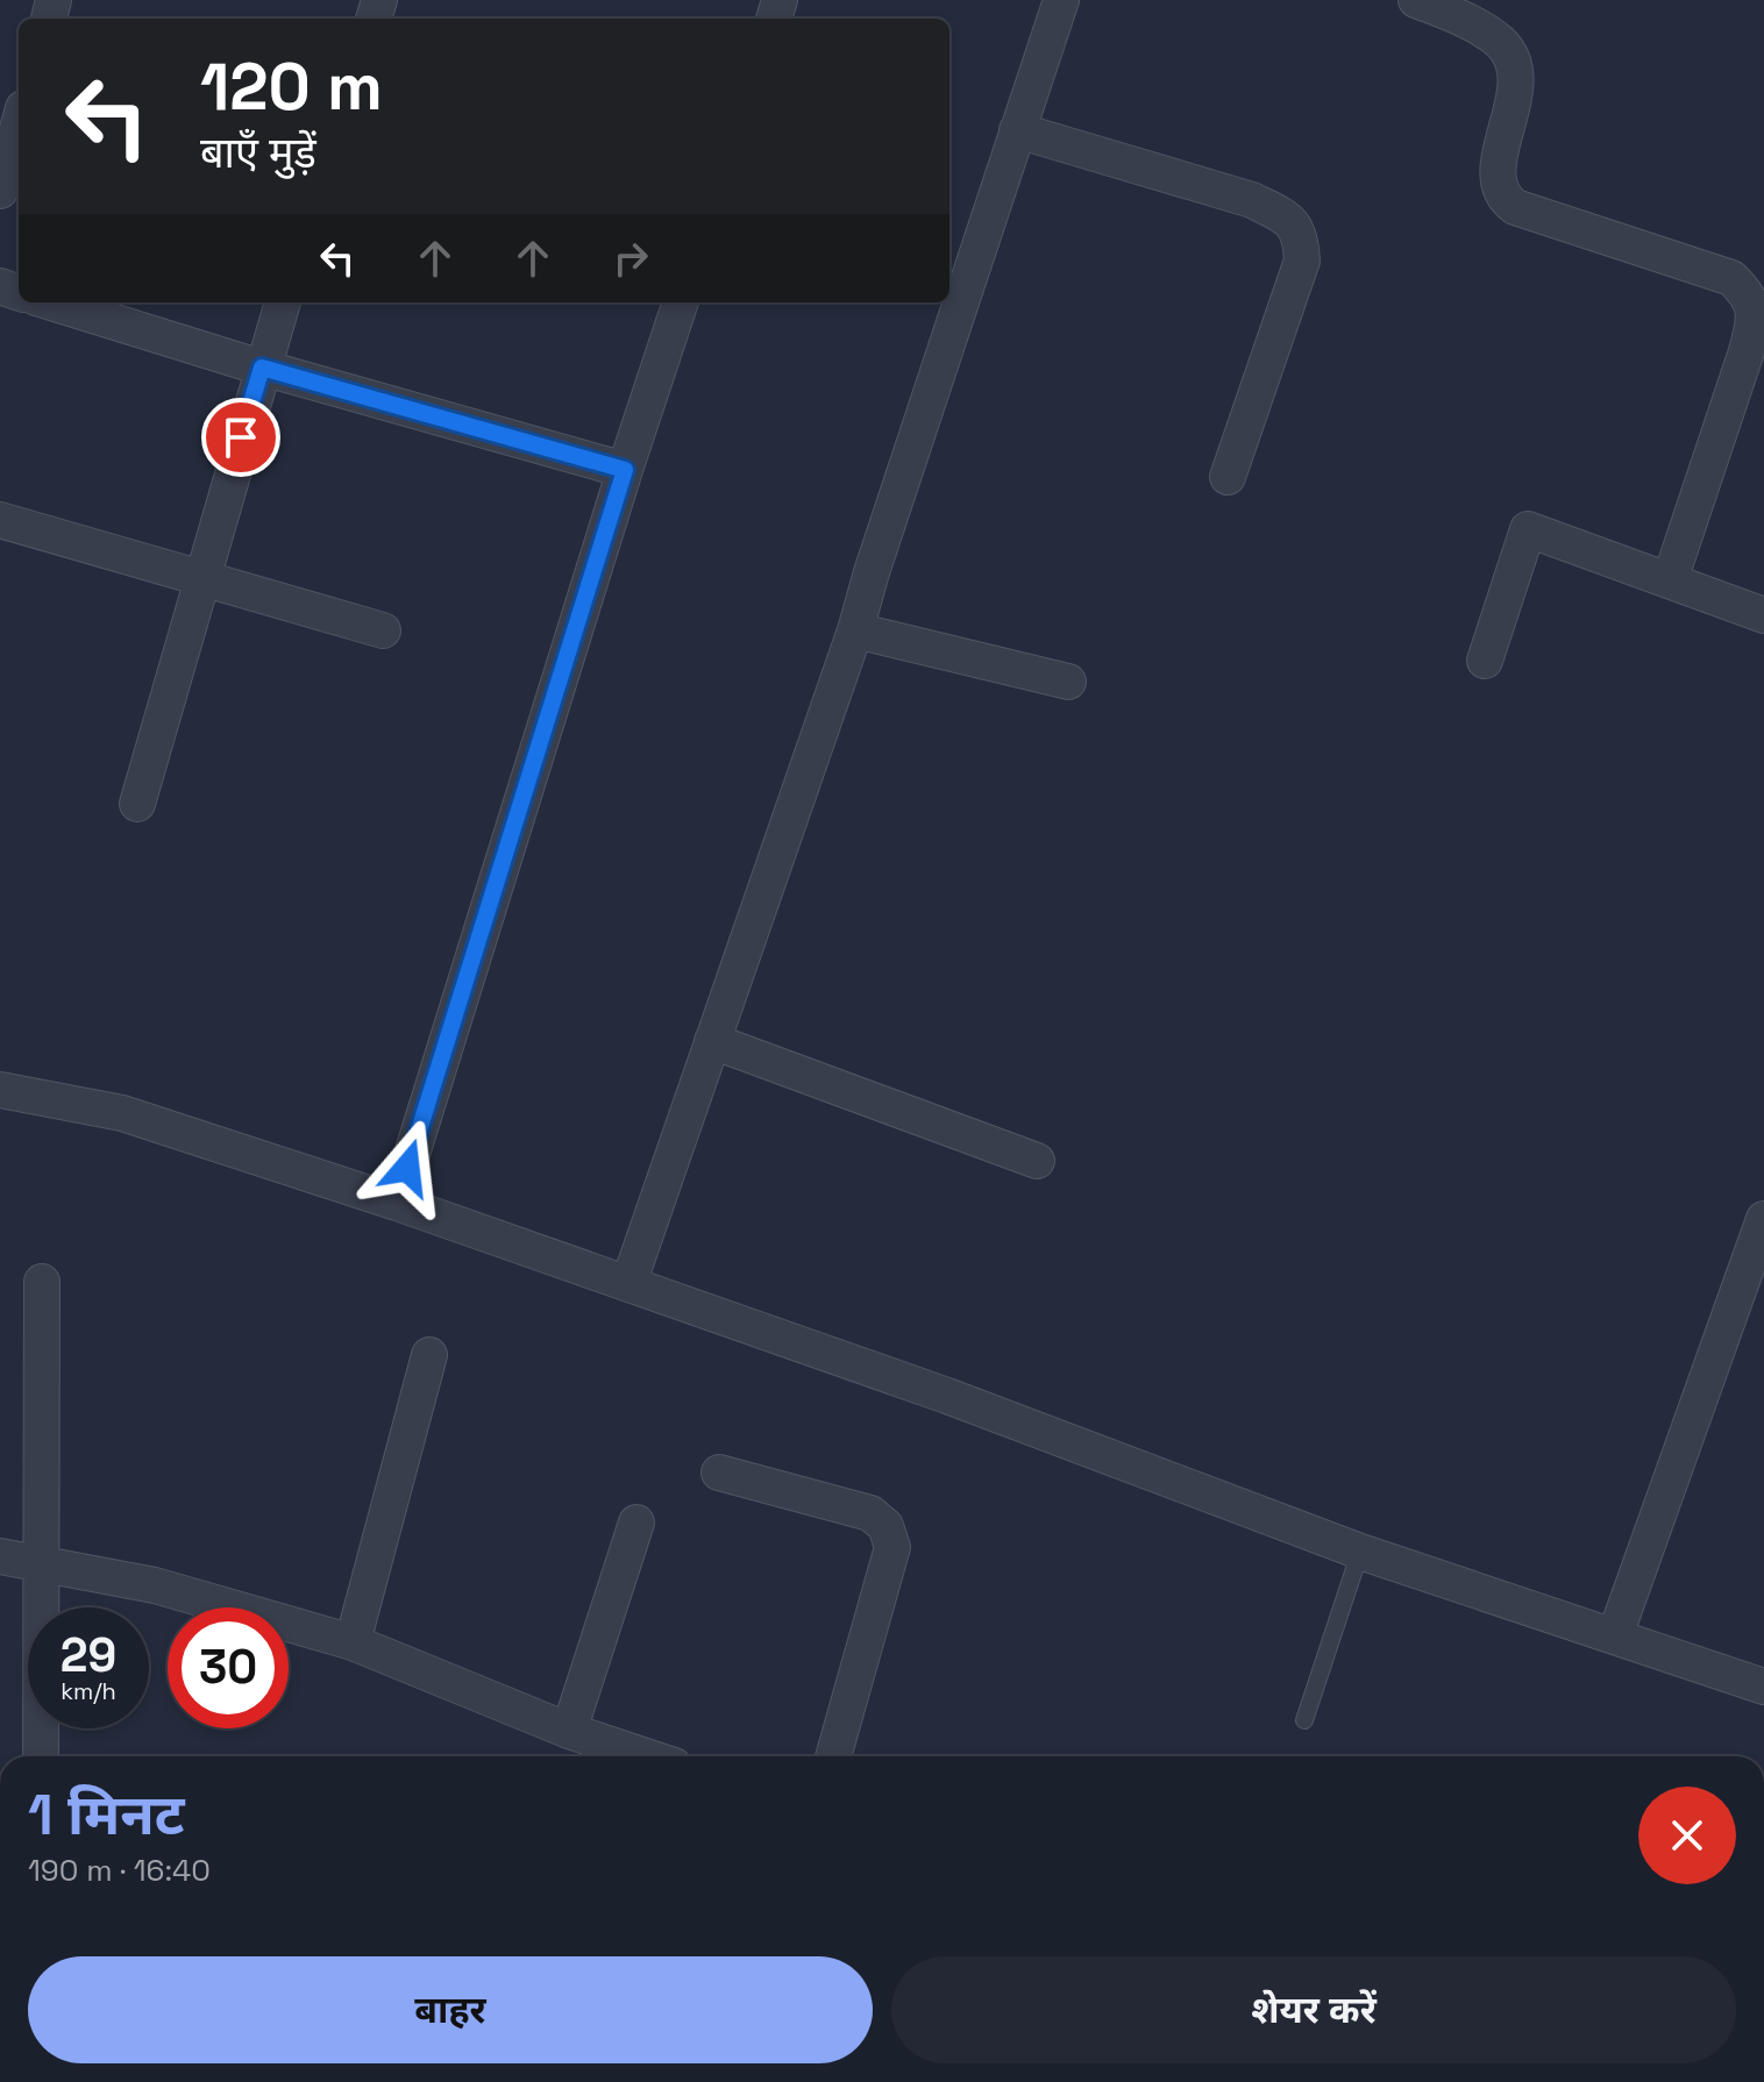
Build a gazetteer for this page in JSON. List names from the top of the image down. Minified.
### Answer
{"page":{"turn":["120 m","बाएँ मुड़ें"],"speed":"29 km/h","limit":"30","heading":["1 मिनट","190 m · 16:40"],"buttons":["बाहर","शेयर करें"]}}
